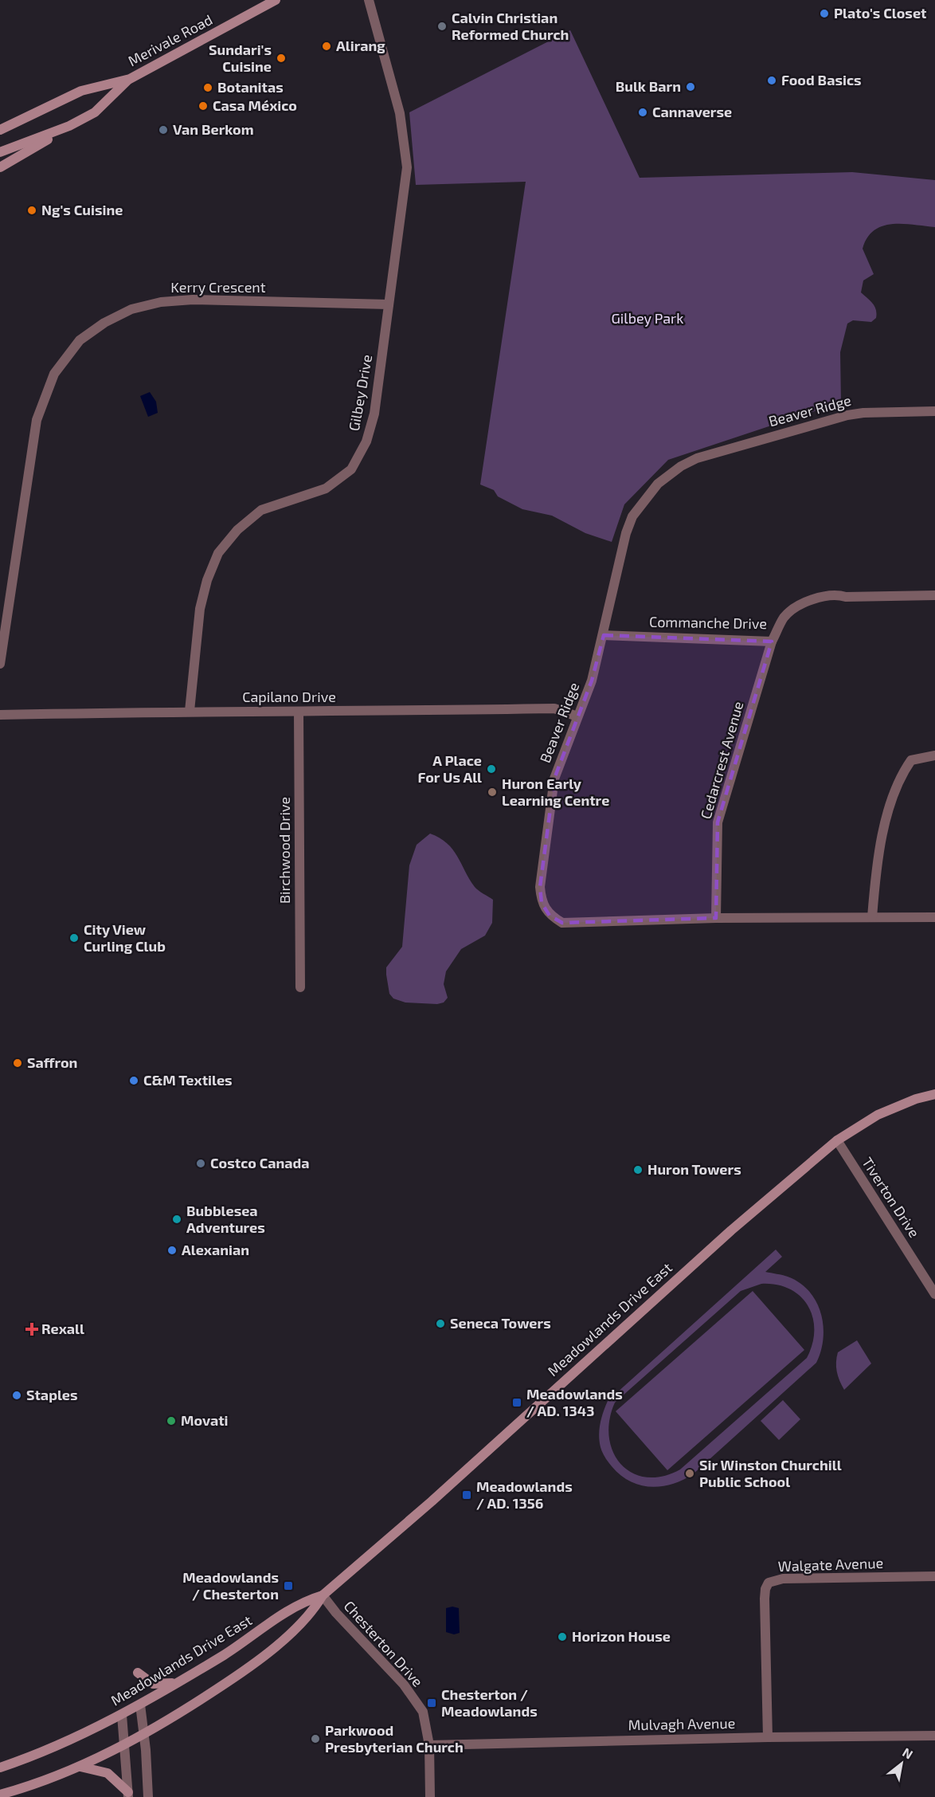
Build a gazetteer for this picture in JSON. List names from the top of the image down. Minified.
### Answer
{"streets":{"main road":["Merivale Road","Meadowlands Drive East"],"street":["Kerry Crescent","Gilbey Drive","Beaver Ridge","Commanche Drive","Capilano Drive","Cedarcrest Avenue","Birchwood Drive","Tiverton Drive","Walgate Avenue","Chesterton Drive","Mulvagh Avenue"]},"crossings":[["Kerry Crescent","Gilbey Drive"],["Gilbey Drive","Capilano Drive"],["Beaver Ridge","Commanche Drive"],["Beaver Ridge","Capilano Drive"],["Beaver Ridge","Cedarcrest Avenue"],["Commanche Drive","Cedarcrest Avenue"],["Capilano Drive","Birchwood Drive"],["Tiverton Drive","Meadowlands Drive East"],["Meadowlands Drive East","Chesterton Drive"],["Walgate Avenue","Mulvagh Avenue"],["Chesterton Drive","Mulvagh Avenue"]],"parks":["Gilbey Park"],"places":{"other":["Plato's Closet","Calvin Christian Reformed Church","Alirang","Sundari's Cuisine","Food Basics","Bulk Barn","Botanitas","Casa México","Cannaverse","Van Berkom","Ng's Cuisine","A Place For Us All","Huron Early Learning Centre","City View Curling Club","Saffron","C&M Textiles","Costco Canada","Huron Towers","Bubblesea Adventures","Alexanian","Seneca Towers","Staples","Movati","Sir Winston Churchill Public School","Horizon House","Parkwood Presbyterian Church"],"health":["Rexall"],"transit":["Meadowlands / AD. 1343","Meadowlands / AD. 1356","Meadowlands / Chesterton","Chesterton / Meadowlands"]},"north":"top right"}
